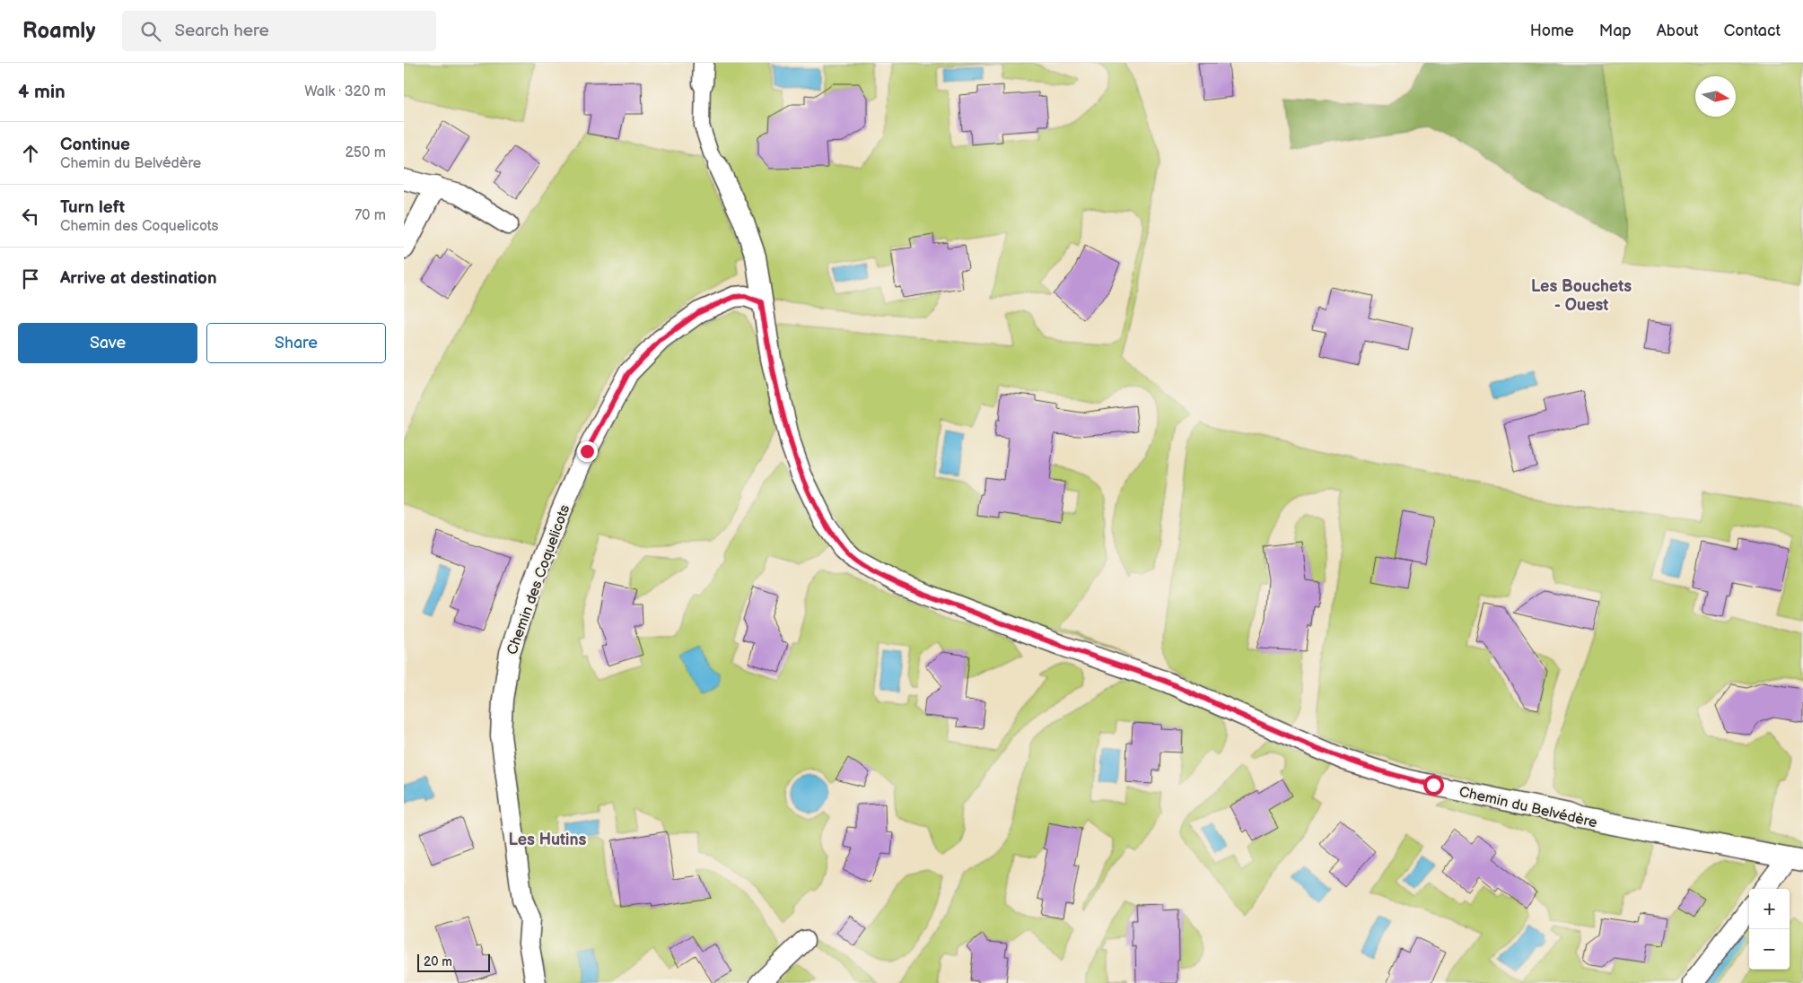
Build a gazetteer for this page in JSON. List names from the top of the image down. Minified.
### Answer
{"streets":{"street":["Chemin des Coquelicots","Chemin du Belvédère"]},"crossings":[["Chemin des Coquelicots","Chemin du Belvédère"]],"districts":["Les Bouchets - Ouest","Les Hutins"],"scale_bar":"20 m","north":"right","page":{"header":"Roamly","search":"Search here","nav":["Home","Map","About","Contact"],"heading":["4 min","Walk · 320 m"],"list":[["Continue","Chemin du Belvédère","250 m"],["Turn left","Chemin des Coquelicots","70 m"],"Arrive at destination"],"buttons":["Save","Share"],"map_buttons":["+","−"],"scale":"20 m"}}
